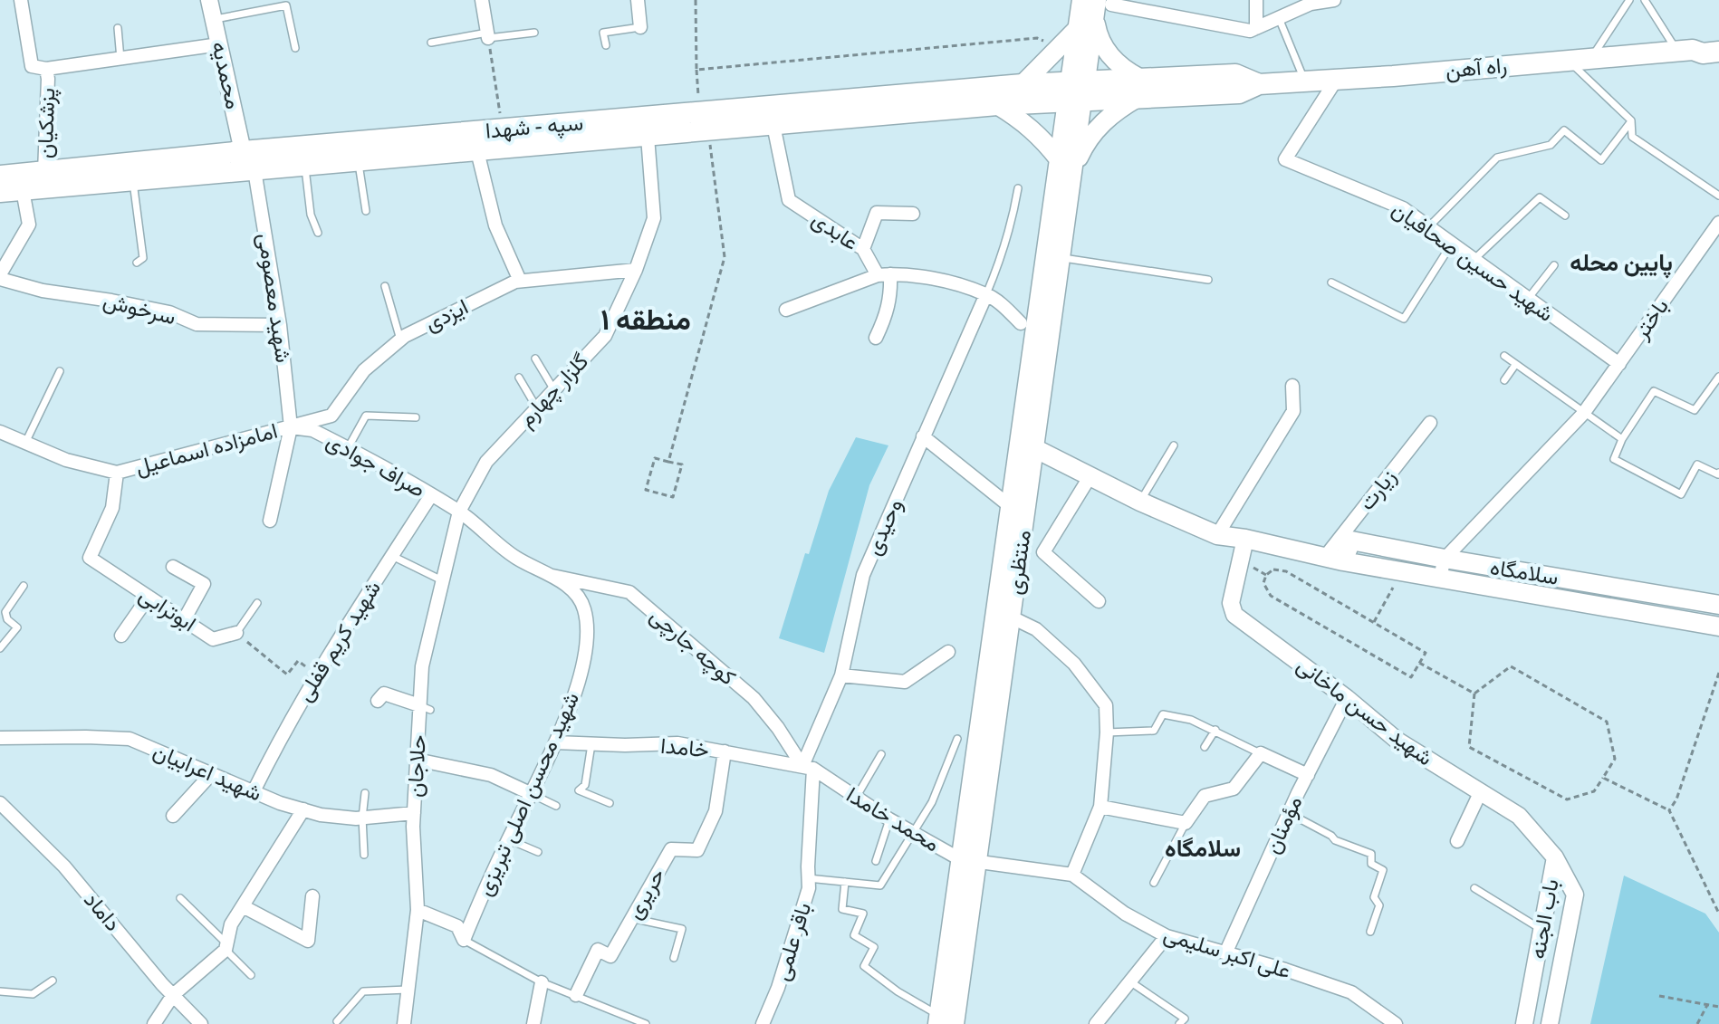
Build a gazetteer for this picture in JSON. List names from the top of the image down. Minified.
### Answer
{"streets":{"main road":["راه آهن","سپه - شهدا","منتظری","سلامگاه"],"street":["محمدیه","پزشکیان","عابدی","شهید حسین صحافیان","شهید معصومی","سرخوش","ایزدی","باختر","گلزار چهارم","امامزاده اسماعیل","صراف جوادی","زیارت","وحیدی","ابوترابی","شهید کریم قفلی","کوچه جارچی","شهید حسن ماخانی","خامدا","حلاجان","شهید اعرابیان","شهید محسن اصلی تبریزی","محمد خامدا","مؤمنان","حریری","داماد","باب الجنه","باقر علمی","علی اکبر سلیمی"]},"crossings":[["راه آهن","سپه - شهدا"],["راه آهن","شهید حسین صحافیان"],["راه آهن","منتظری"],["محمدیه","سپه - شهدا"],["پزشکیان","سپه - شهدا"],["سپه - شهدا","عابدی"],["سپه - شهدا","شهید معصومی"],["سپه - شهدا","گلزار چهارم"],["سپه - شهدا","منتظری"],["شهید حسین صحافیان","باختر"],["شهید معصومی","سرخوش"],["شهید معصومی","ایزدی"],["شهید معصومی","امامزاده اسماعیل"],["شهید معصومی","صراف جوادی"],["ایزدی","گلزار چهارم"],["ایزدی","امامزاده اسماعیل"],["ایزدی","صراف جوادی"],["باختر","سلامگاه"],["گلزار چهارم","صراف جوادی"],["گلزار چهارم","حلاجان"],["امامزاده اسماعیل","صراف جوادی"],["امامزاده اسماعیل","ابوترابی"],["صراف جوادی","شهید کریم قفلی"],["صراف جوادی","کوچه جارچی"],["صراف جوادی","حلاجان"],["صراف جوادی","شهید محسن اصلی تبریزی"],["زیارت","سلامگاه"],["وحیدی","کوچه جارچی"],["وحیدی","خامدا"],["وحیدی","محمد خامدا"],["وحیدی","باقر علمی"],["منتظری","سلامگاه"],["منتظری","محمد خامدا"],["منتظری","علی اکبر سلیمی"],["سلامگاه","شهید حسن ماخانی"],["شهید کریم قفلی","شهید اعرابیان"],["کوچه جارچی","خامدا"],["کوچه جارچی","شهید محسن اصلی تبریزی"],["کوچه جارچی","محمد خامدا"],["کوچه جارچی","باقر علمی"],["شهید حسن ماخانی","مؤمنان"],["شهید حسن ماخانی","باب الجنه"],["خامدا","شهید محسن اصلی تبریزی"],["خامدا","محمد خامدا"],["خامدا","حریری"],["خامدا","باقر علمی"],["حلاجان","شهید اعرابیان"],["محمد خامدا","باقر علمی"],["محمد خامدا","علی اکبر سلیمی"],["مؤمنان","علی اکبر سلیمی"]],"districts":["پایین محله","منطقه ۱","سلامگاه"]}
